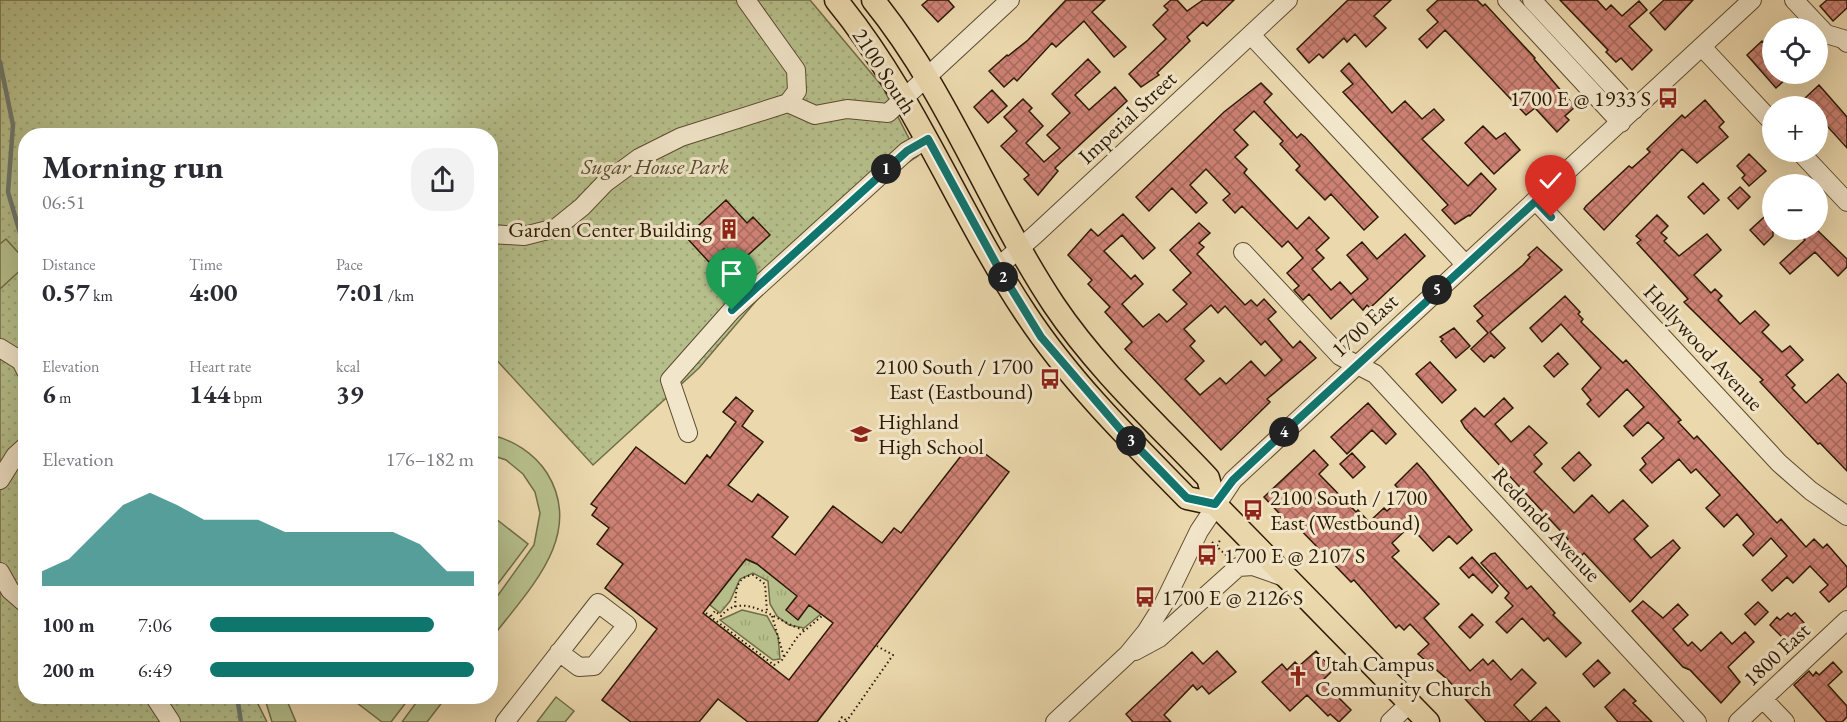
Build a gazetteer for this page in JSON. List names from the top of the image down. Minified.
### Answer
{"streets":{"main road":["2100 South"],"street":["Imperial Street","1700 East","Hollywood Avenue","Redondo Avenue","1800 East"]},"crossings":[["2100 South","Imperial Street"],["2100 South","1700 East"],["1700 East","Hollywood Avenue"],["1700 East","Redondo Avenue"]],"parks":["Sugar House Park"],"places":{"bus stop":["1700 E @ 1933 S","2100 South / 1700 East (Eastbound)","2100 South / 1700 East (Westbound)","1700 E @ 2107 S","1700 E @ 2126 S"],"building":["Garden Center Building"],"school or university":["Highland High School"],"church":["Utah Campus Community Church"]},"page":{"map_buttons":["+","−"],"heading":["Morning run","06:51"],"pins":["1","2","5","4","3"],"stats":[["Distance","0.57 km"],["Time","4:00"],["Pace","7:01 /km"],["Elevation","6 m"],["Heart rate","144 bpm"],["kcal","39"]],"chart":["Elevation","176–182 m"],"list":[{"name":"100 m","note":"7:06"},{"name":"200 m","note":"6:49"}]}}
